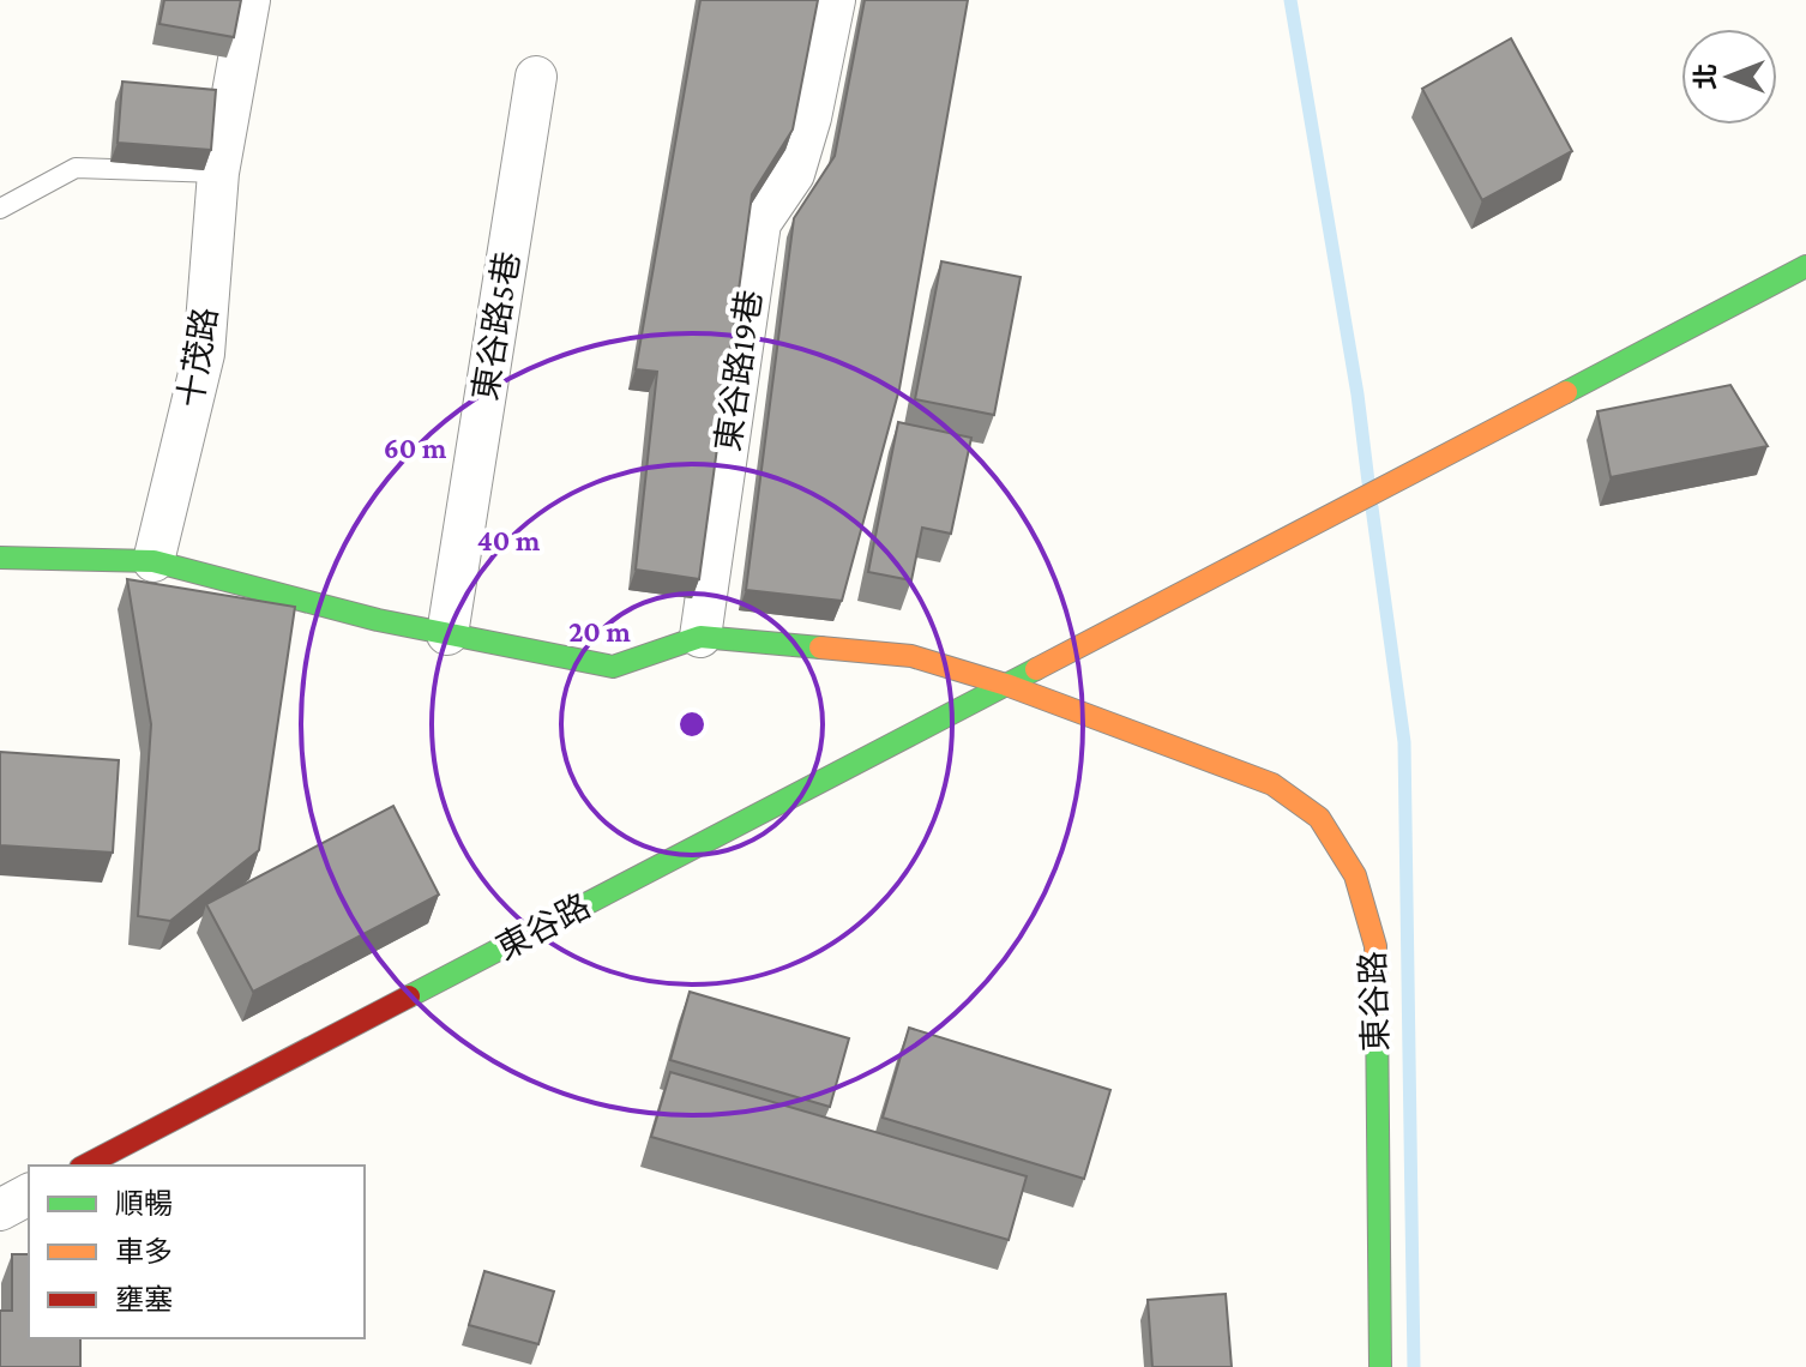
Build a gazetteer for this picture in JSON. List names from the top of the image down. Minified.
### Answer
{"streets":{"street":["東谷路5巷","十茂路","東谷路19巷","東谷路"]},"crossings":[["東谷路5巷","東谷路"],["十茂路","東谷路"],["東谷路19巷","東谷路"]],"legend":["順暢","車多","壅塞"],"north":"left","rings":["60 m","40 m","20 m"]}
